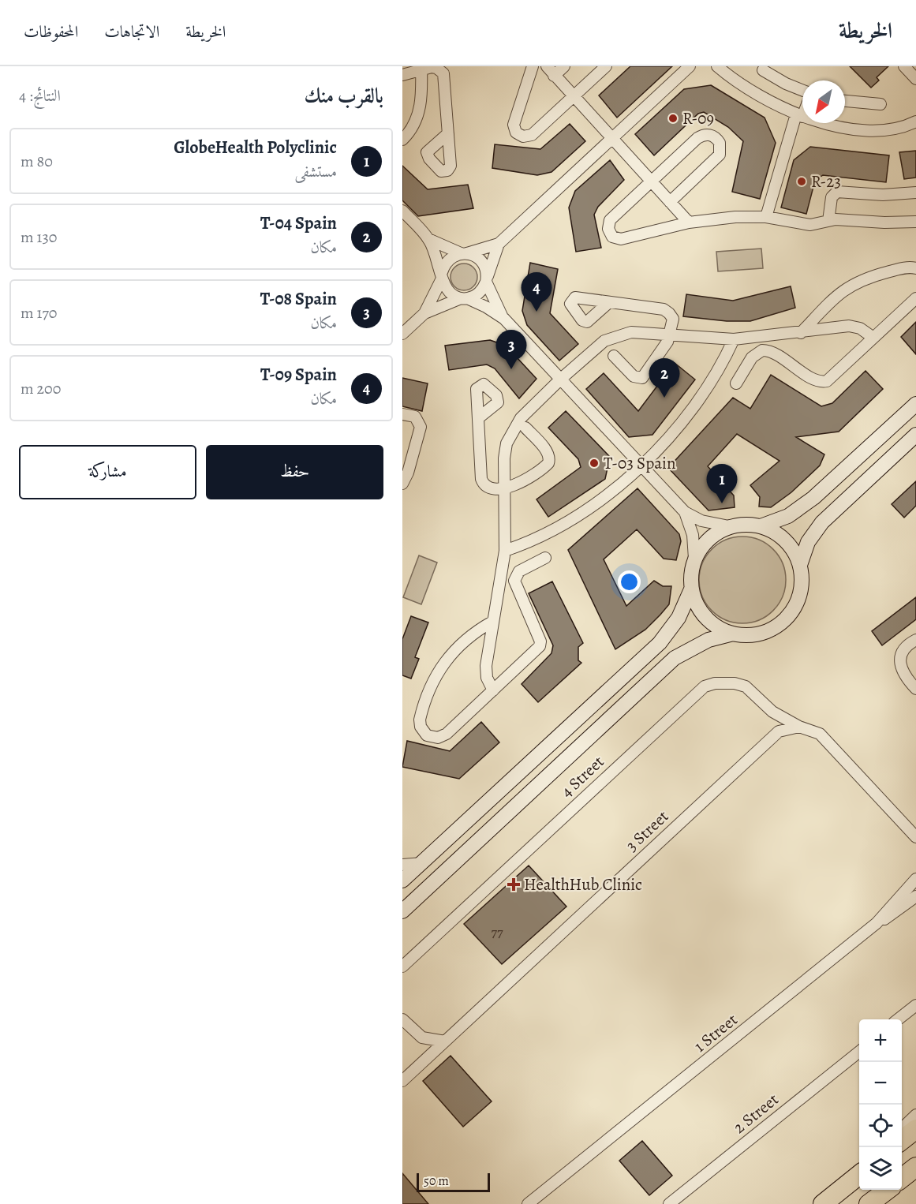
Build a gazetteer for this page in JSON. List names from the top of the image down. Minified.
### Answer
{"streets":{"street":["4 Street","3 Street","1 Street","2 Street"]},"crossings":[["4 Street","3 Street"]],"places":{"other":["R-09","R-23","T-03 Spain"],"health":["HealthHub Clinic"]},"house_numbers":["77"],"scale_bar":"50 m","north":"bottom left","page":{"header":"الخريطة","nav":["الخريطة","الاتجاهات","المحفوظات"],"heading":["بالقرب منك","النتائج: 4"],"list":[{"mark":"1","name":"GlobeHealth Polyclinic","note":"مستشفى","value":"80 m"},{"mark":"2","name":"T-04 Spain","note":"مكان","value":"130 m"},{"mark":"3","name":"T-08 Spain","note":"مكان","value":"170 m"},{"mark":"4","name":"T-09 Spain","note":"مكان","value":"200 m"}],"pins":["4","3","2","1"],"buttons":["حفظ","مشاركة"],"map_buttons":["+","−"],"scale":"50 m"}}
